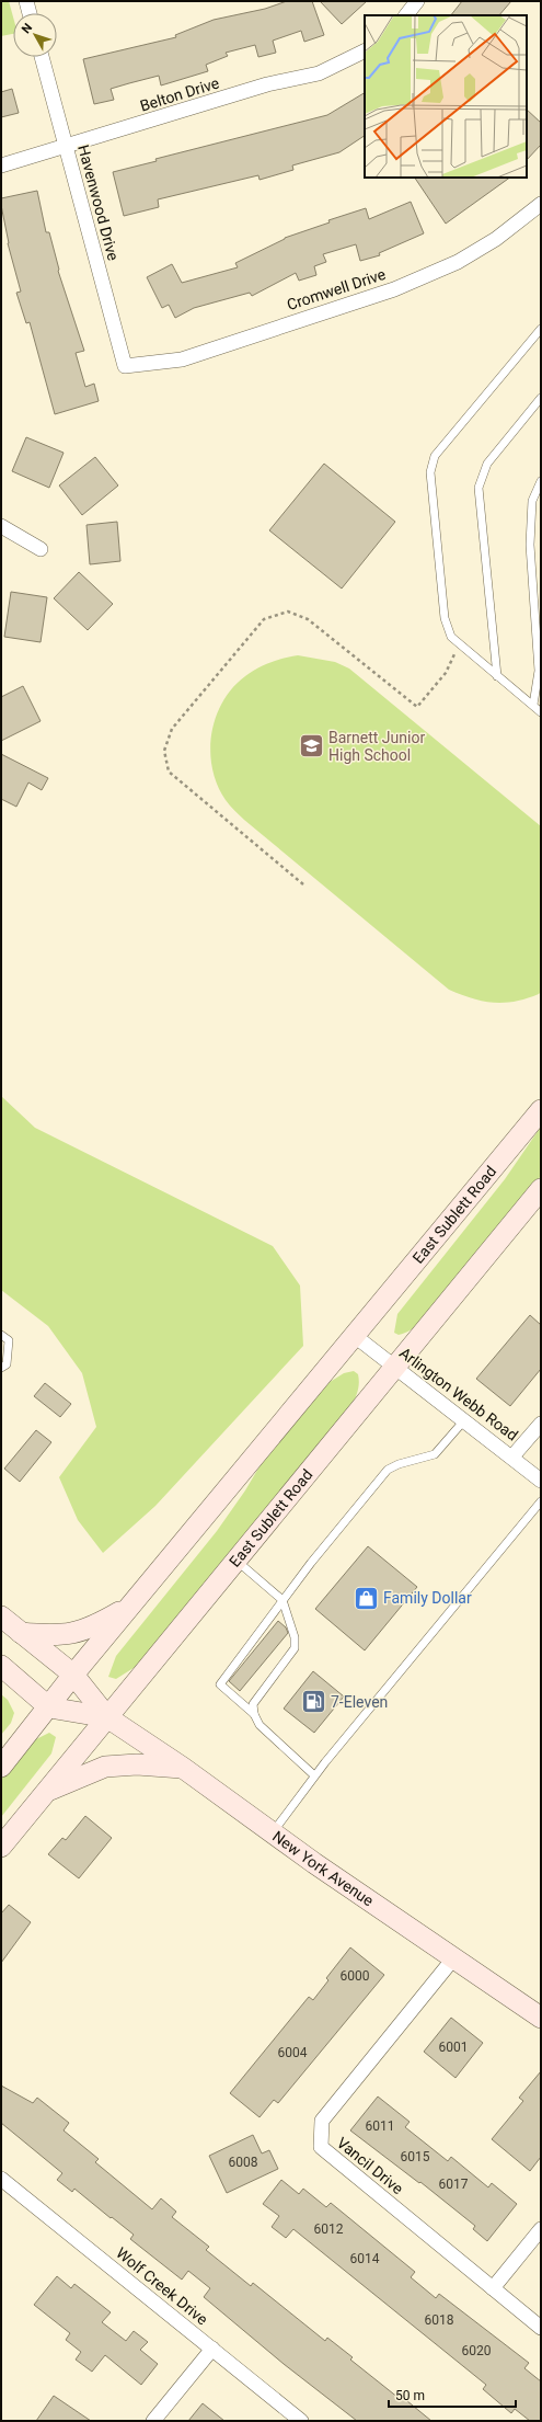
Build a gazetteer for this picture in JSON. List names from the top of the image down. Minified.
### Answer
{"streets":{"main road":["East Sublett Road","New York Avenue"],"street":["Belton Drive","Havenwood Drive","Cromwell Drive","Arlington Webb Road","Vancil Drive","Wolf Creek Drive"]},"crossings":[["Belton Drive","Havenwood Drive"],["Havenwood Drive","Cromwell Drive"],["East Sublett Road","Arlington Webb Road"],["East Sublett Road","New York Avenue"],["New York Avenue","Vancil Drive"]],"places":{"school or university":["Barnett Junior High School"],"shop":["Family Dollar"],"fuel station":["7-Eleven"]},"house_numbers":["6000","6001","6004","6011","6015","6008","6017","6012","6014","6018","6020"],"scale_bar":"50 m","north":"top left"}
